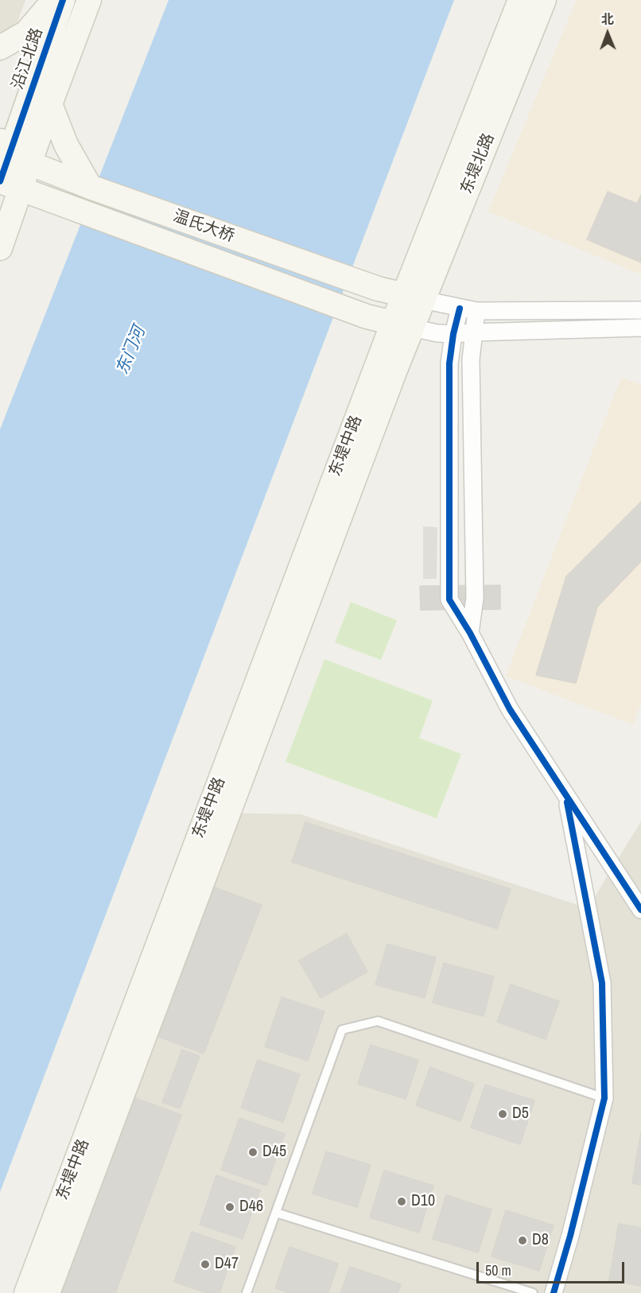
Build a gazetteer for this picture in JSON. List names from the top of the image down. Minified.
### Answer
{"streets":{"main road":["沿江北路","东堤北路","温氏大桥","东堤中路"]},"crossings":[["沿江北路","温氏大桥"],["东堤北路","温氏大桥"],["东堤北路","东堤中路"],["温氏大桥","东堤中路"]],"water":["东门河"],"places":["D5","D45","D10","D46","D8","D47"],"scale_bar":"50 m","north":"top"}
